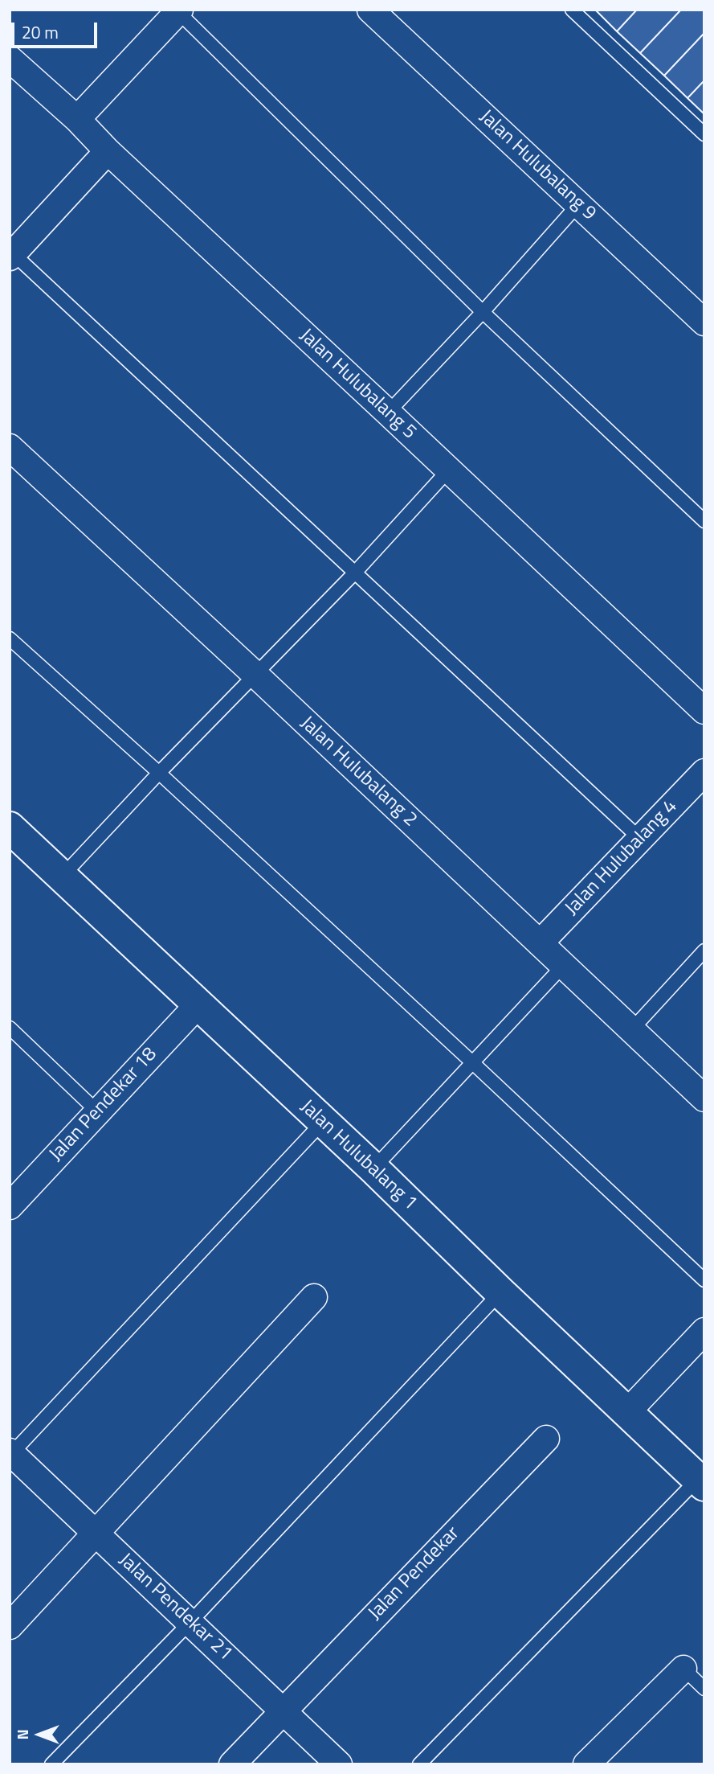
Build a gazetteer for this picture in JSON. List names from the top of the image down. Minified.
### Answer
{"streets":{"street":["Jalan Hulubalang 9","Jalan Hulubalang 5","Jalan Hulubalang 2","Jalan Hulubalang 4","Jalan Pendekar 18","Jalan Hulubalang 1","Jalan Pendekar","Jalan Pendekar 21"]},"crossings":[["Jalan Hulubalang 2","Jalan Hulubalang 4"],["Jalan Pendekar 18","Jalan Hulubalang 1"],["Jalan Pendekar","Jalan Pendekar 21"]],"scale_bar":"20 m","north":"left"}
